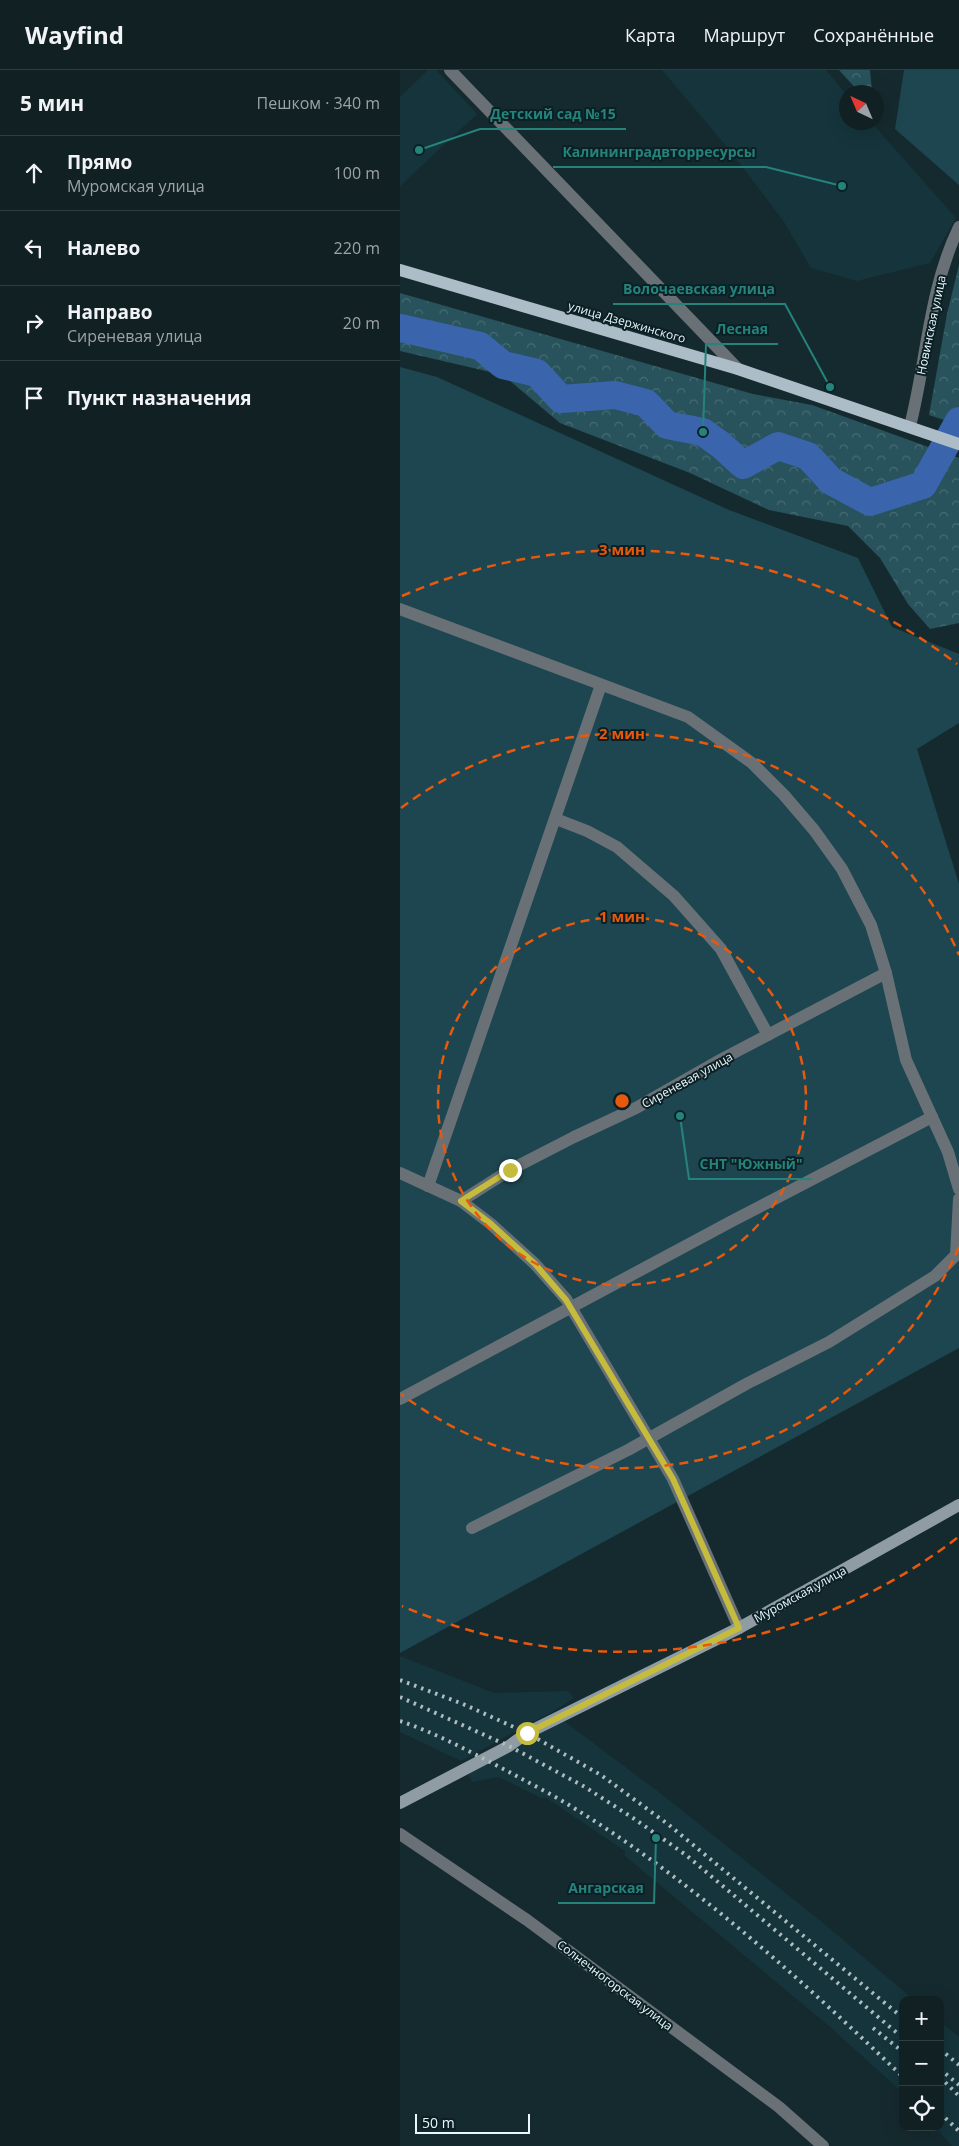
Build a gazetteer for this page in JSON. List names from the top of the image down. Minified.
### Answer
{"streets":{"main road":["улица Дзержинского","Муромская улица"],"street":["Новинская улица","Сиреневая улица","Солнечногорская улица"]},"crossings":[["улица Дзержинского","Новинская улица"]],"places":["Детский сад №15","Калининградвторресурсы","Волочаевская улица","Лесная","СНТ \"Южный\"","Ангарская"],"scale_bar":"50 m","north":"top left","page":{"header":"Wayfind","nav":["Карта","Маршрут","Сохранённые"],"heading":["5 мин","Пешком · 340 m"],"list":[["Прямо","Муромская улица","100 m"],["Налево","220 m"],["Направо","Сиреневая улица","20 m"],"Пункт назначения"],"map_buttons":["+","−"],"scale":"50 m"},"rings":["3 мин","2 мин","1 мин"]}
